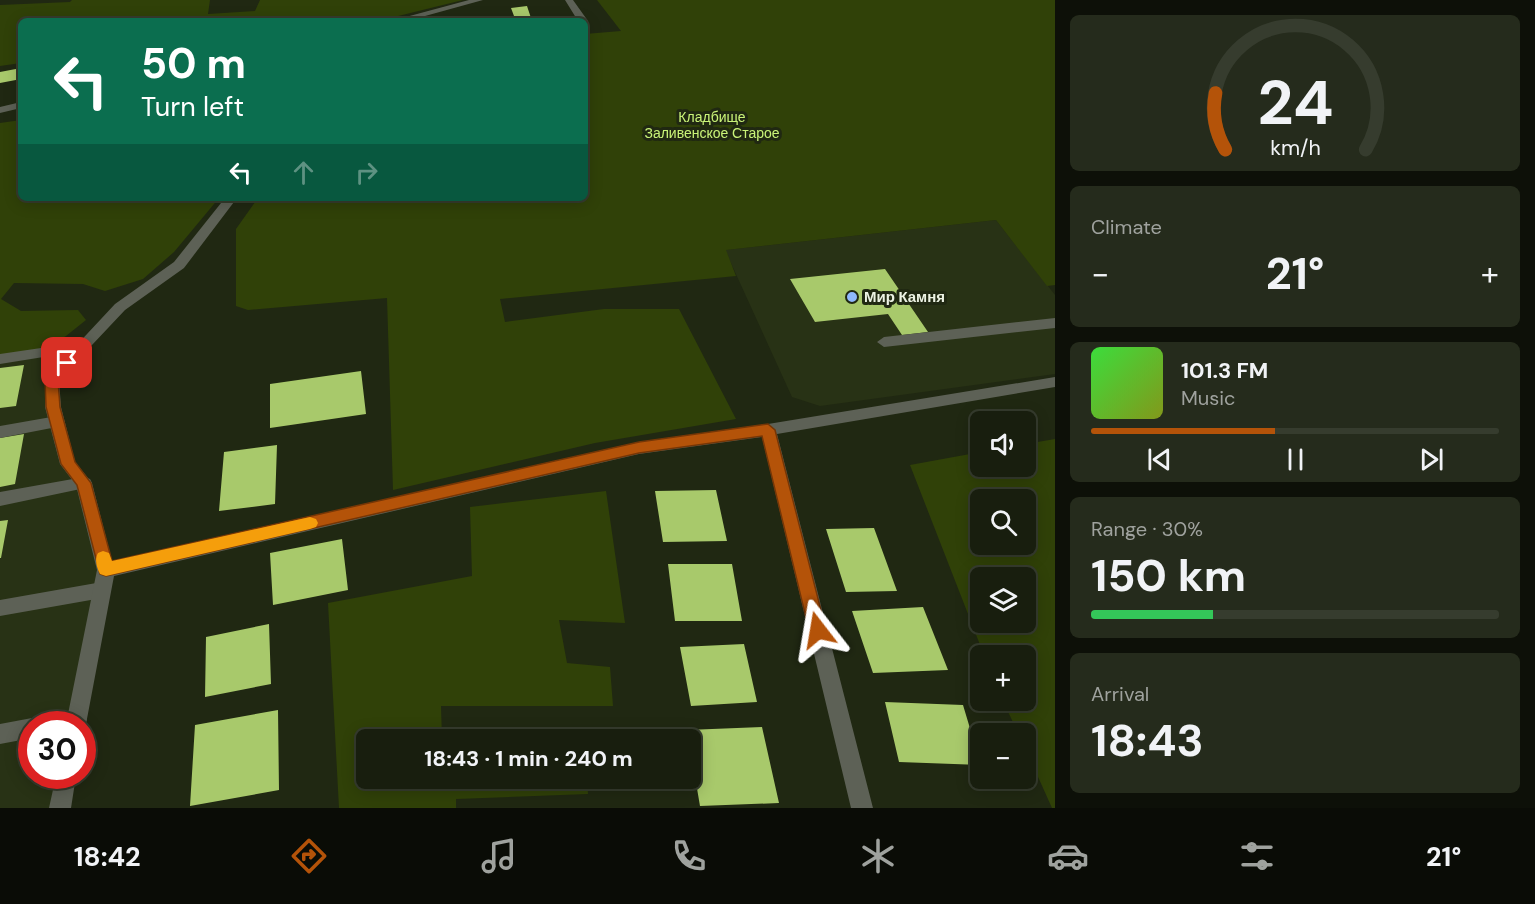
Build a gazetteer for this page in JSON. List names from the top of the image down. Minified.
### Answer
{"parks":["Кладбище Заливенское Старое"],"places":["Мир Камня"],"page":{"turn":["50 m","Turn left"],"tile":["Climate",["Range · 30%","150 km"],["Arrival","18:43"]],"heat":["−","21°","+"],"song":["101.3 FM","Music"],"map_buttons":["+","−"],"limit":"30","trip":"18:43 · 1 min · 240 m","tabs":["18:42","21°"],"gauge":["24","km/h"]}}
